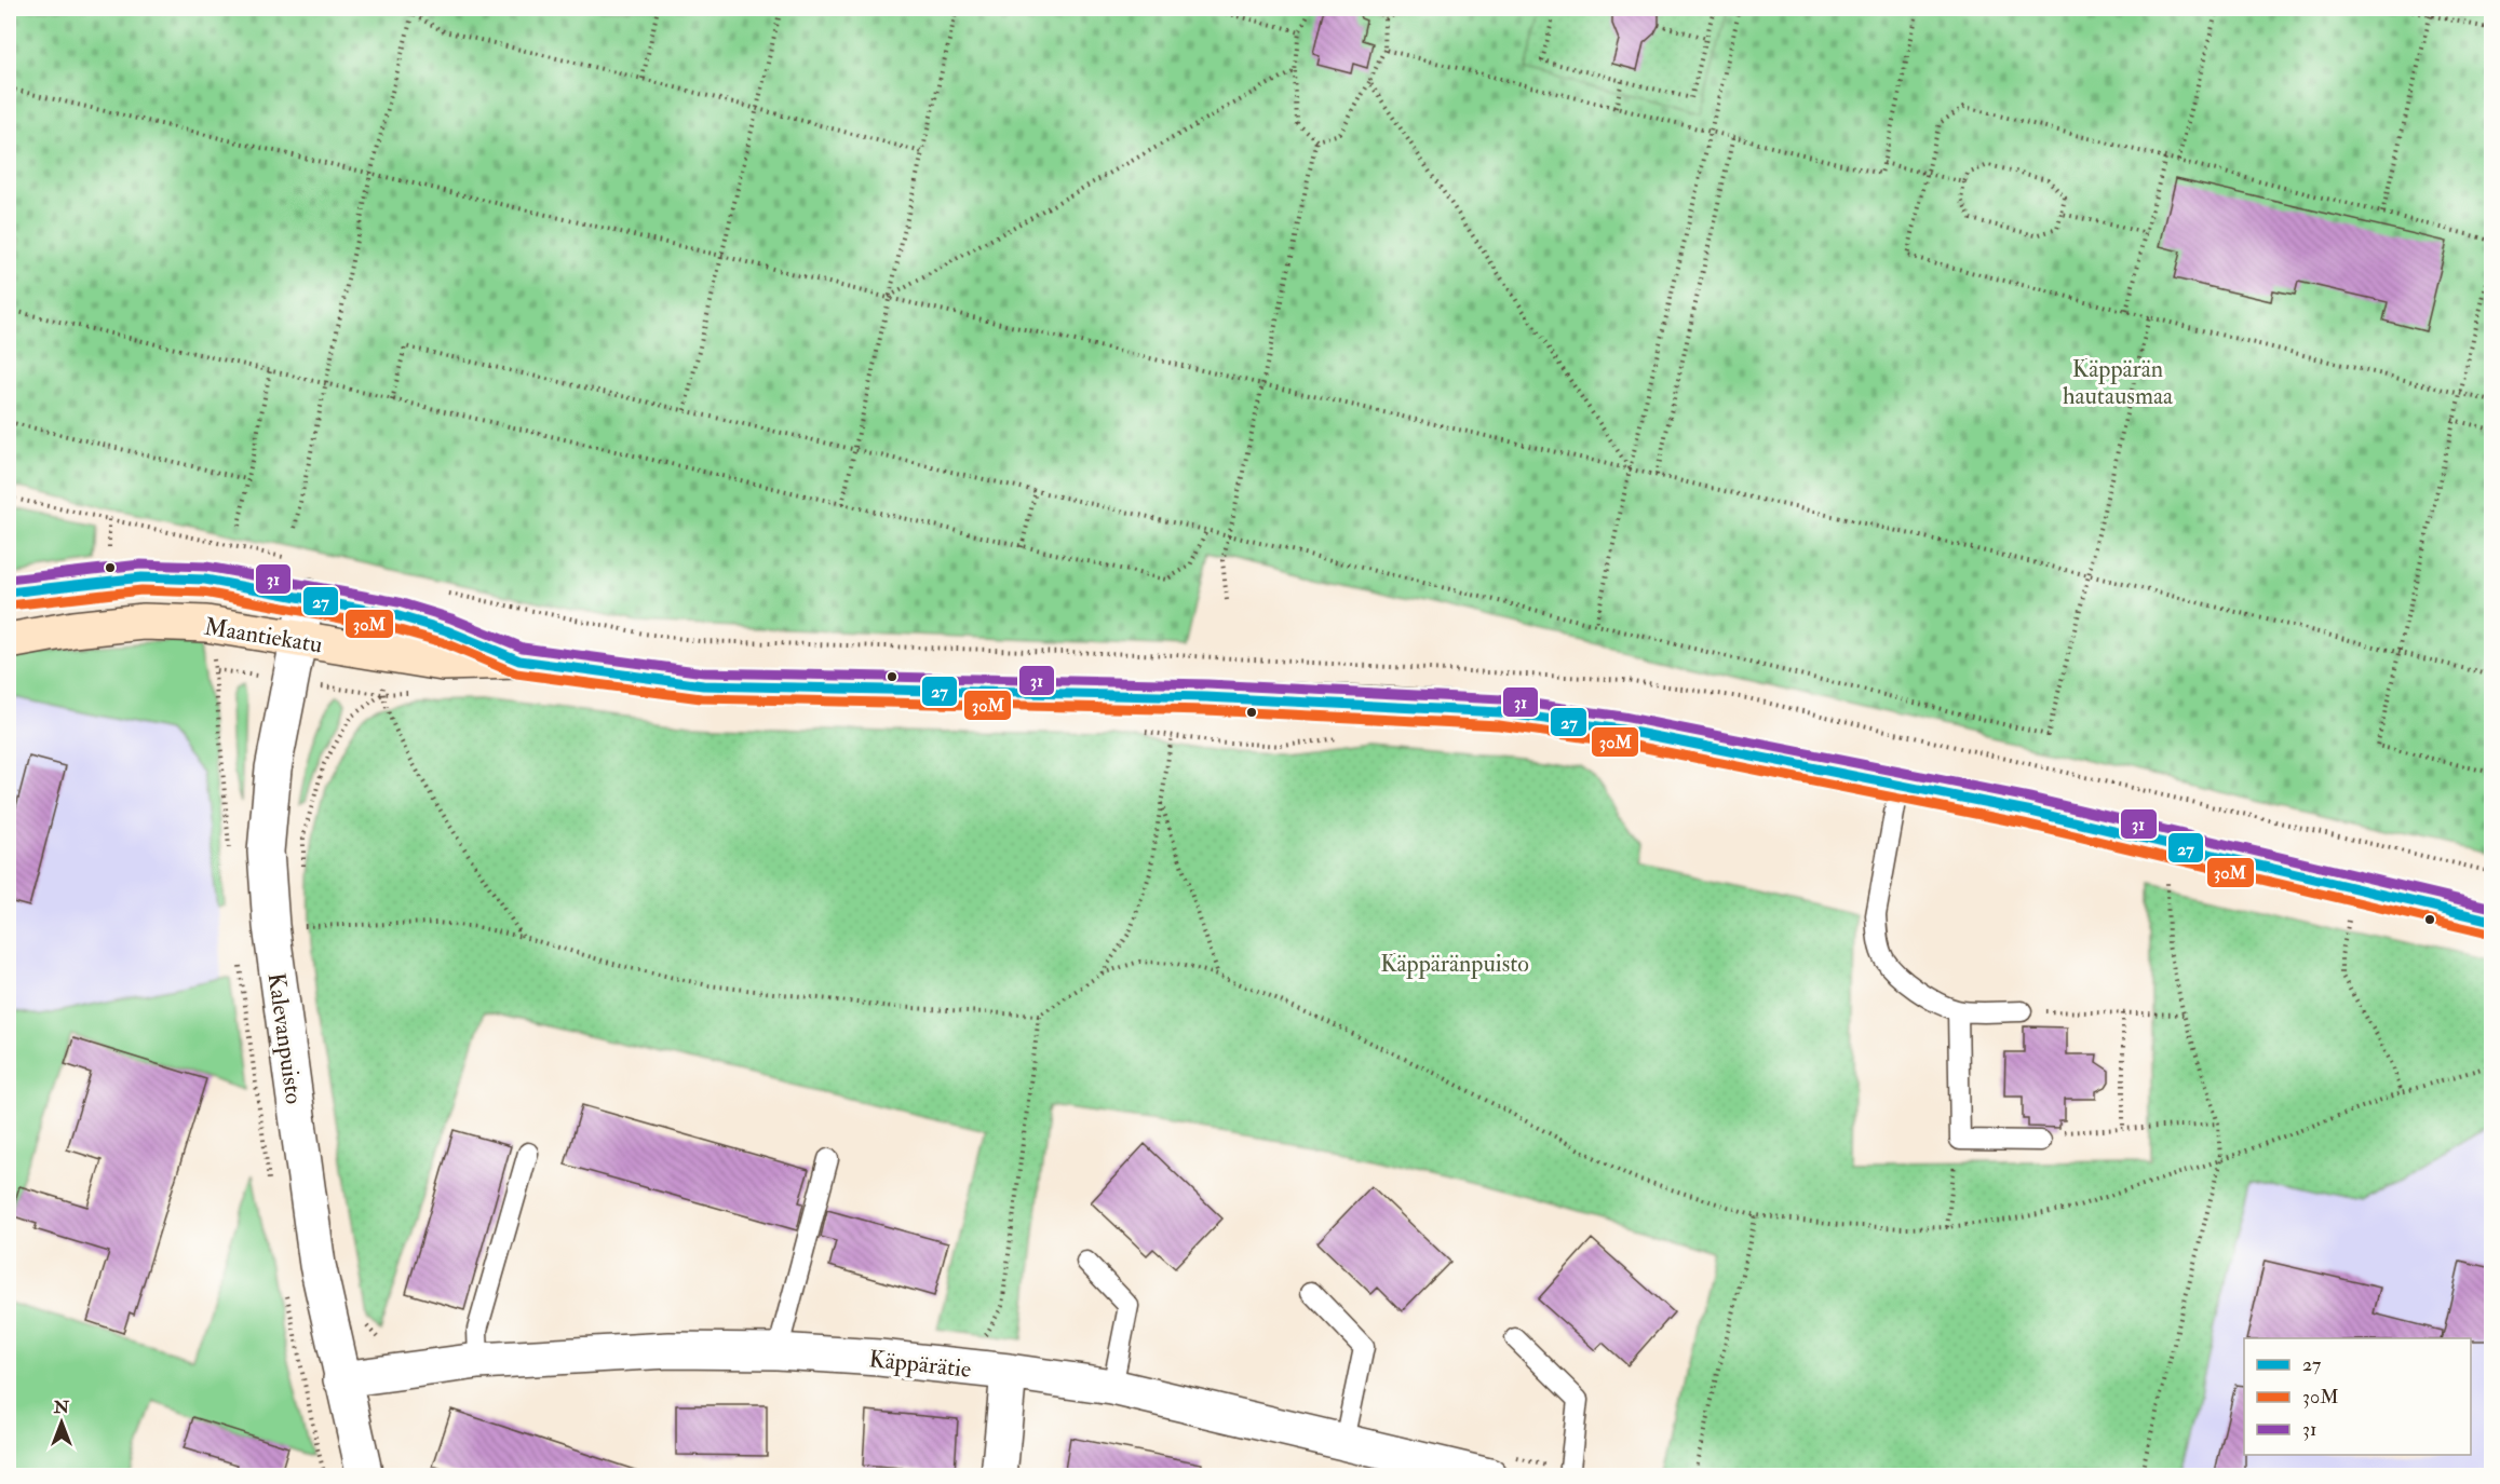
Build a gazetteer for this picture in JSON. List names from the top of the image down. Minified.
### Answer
{"streets":{"main road":["Maantiekatu"],"street":["Kalevanpuisto","Käppärätie"]},"crossings":[["Maantiekatu","Kalevanpuisto"],["Kalevanpuisto","Käppärätie"]],"parks":["Käppärän hautausmaa","Käppäränpuisto"],"lines":["transit line 31","transit line 27","transit line 30M"],"legend":["27","30M","31"],"north":"top"}
